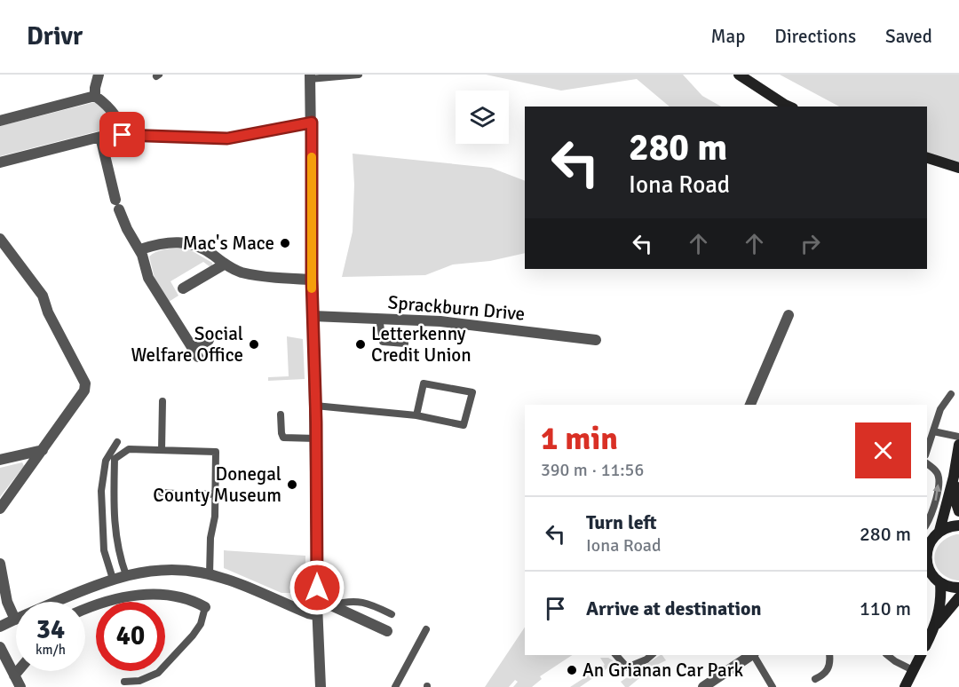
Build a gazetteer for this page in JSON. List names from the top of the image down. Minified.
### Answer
{"streets":{"street":["Sprackburn Drive"]},"places":["Mac's Mace","Social Welfare Office","Letterkenny Credit Union","Donegal County Museum","An Grianan Car Park"],"page":{"header":"Drivr","nav":["Map","Directions","Saved"],"turn":["280 m","Iona Road"],"heading":["1 min","390 m · 11:56"],"list":[{"name":"Turn left","note":"Iona Road","value":"280 m"},{"name":"Arrive at destination","value":"110 m"}],"speed":"34 km/h","limit":"40"}}
